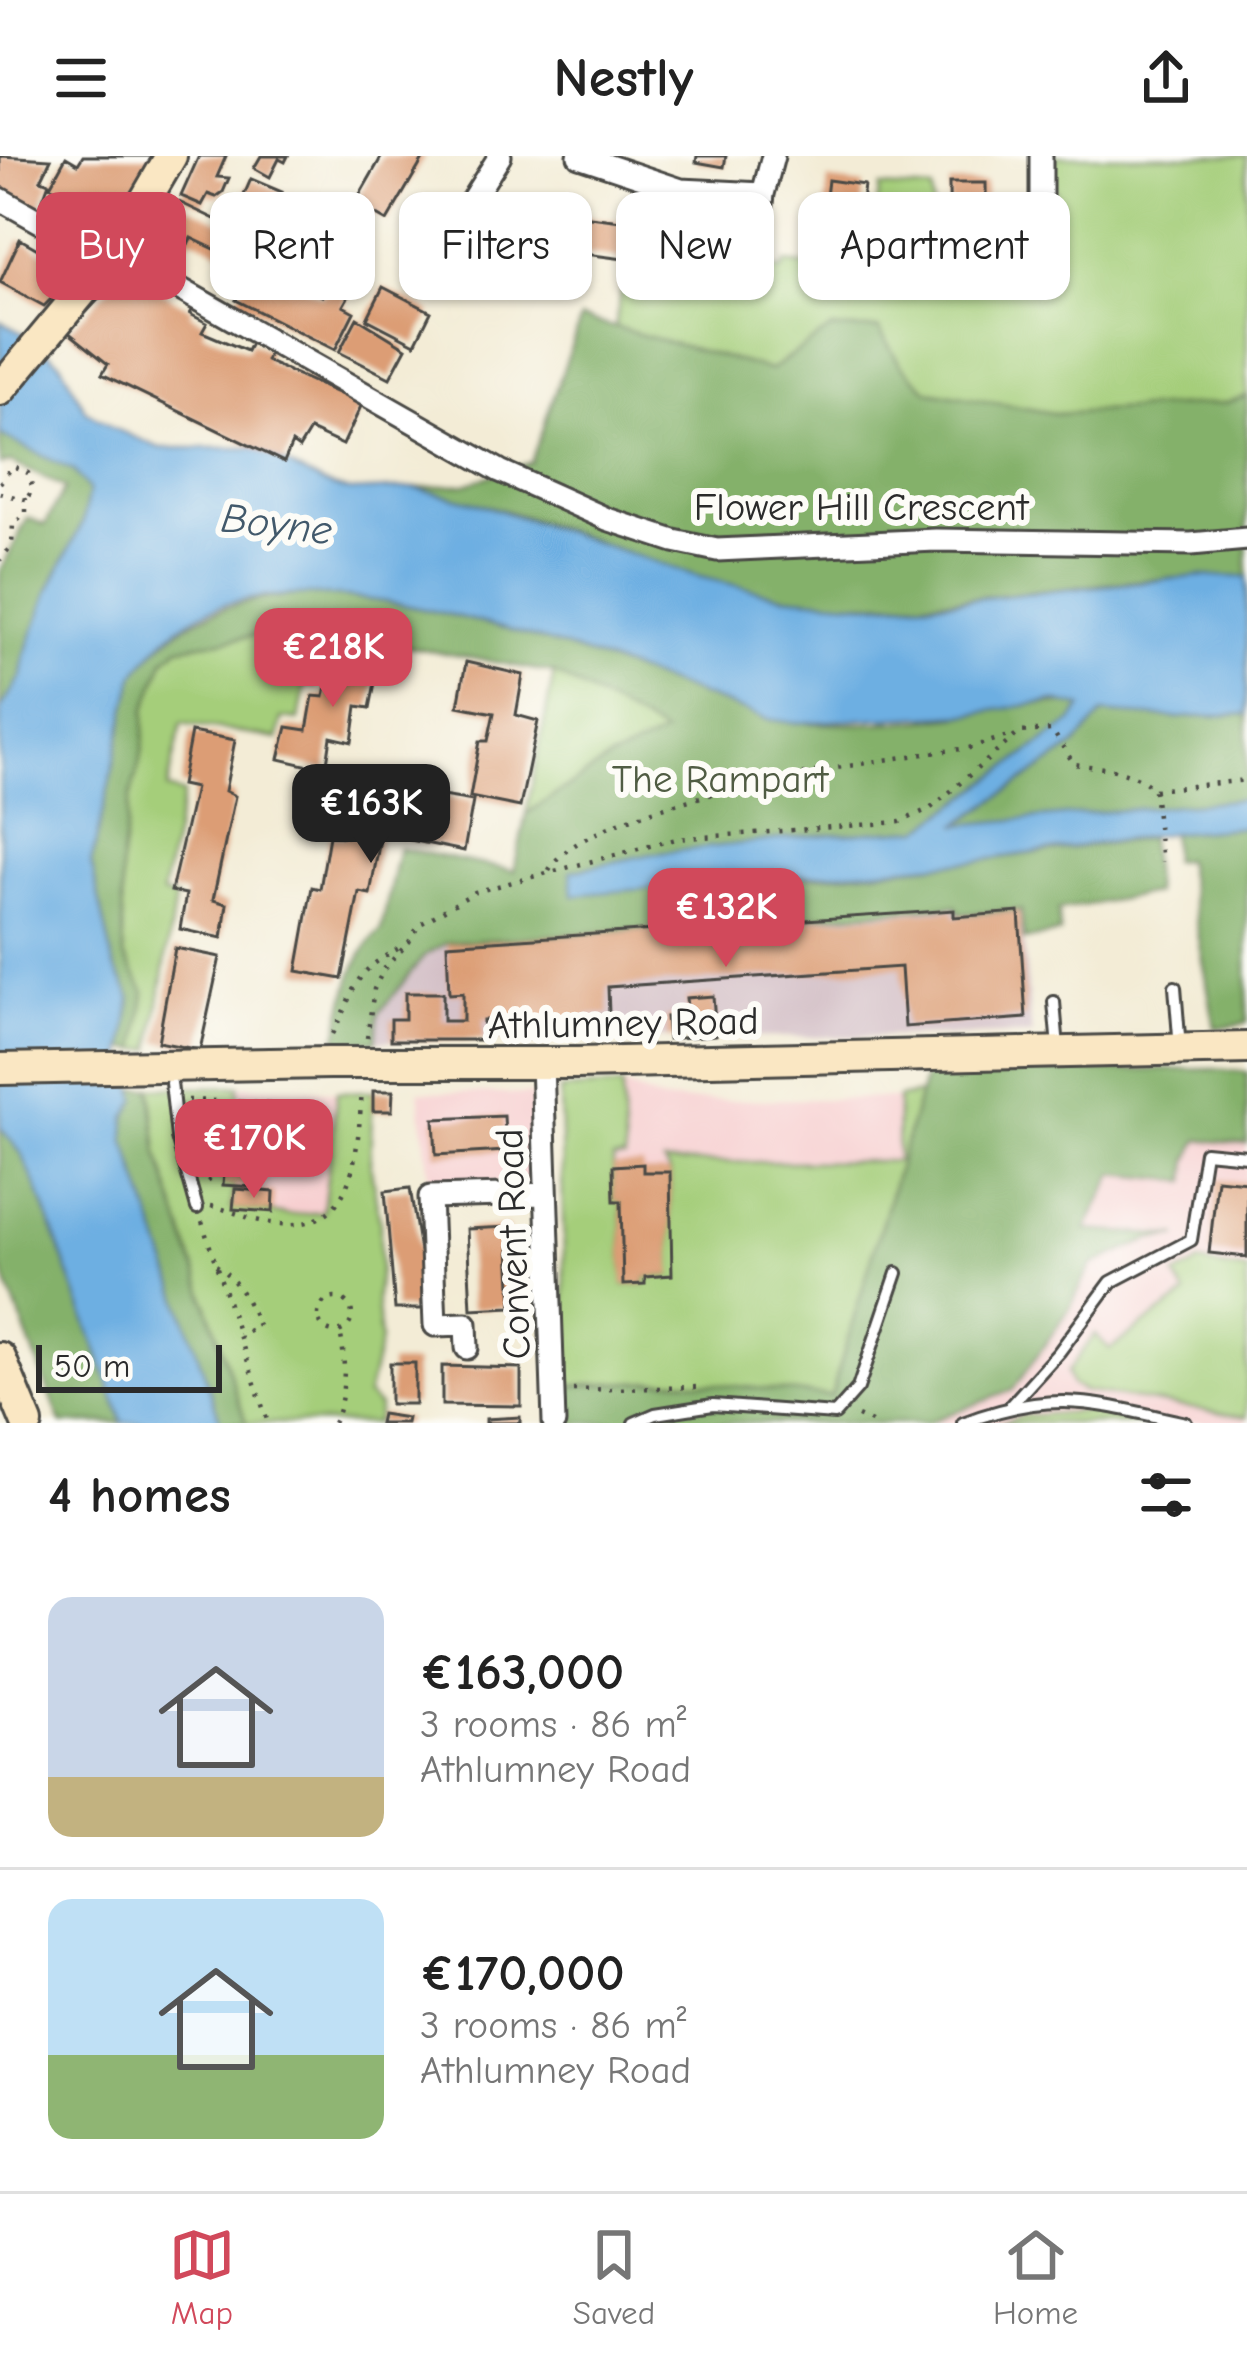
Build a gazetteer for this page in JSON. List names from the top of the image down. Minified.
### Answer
{"streets":{"main road":["Athlumney Road"],"street":["Flower Hill Crescent","Convent Road"]},"crossings":[["Athlumney Road","Convent Road"]],"water":["Boyne"],"parks":["The Rampart"],"scale_bar":"50 m","page":{"header":"Nestly","chip":["Buy","Rent","Filters","New","Apartment"],"price":["€218K","€163K","€132K","€170K"],"scale":"50 m","heading":"4 homes","list":[{"name":"€163,000","note":"3 rooms · 86 m² · Athlumney Road"},{"name":"€170,000","note":"3 rooms · 86 m² · Athlumney Road"}],"tabs":["Map","Saved","Home"]}}
